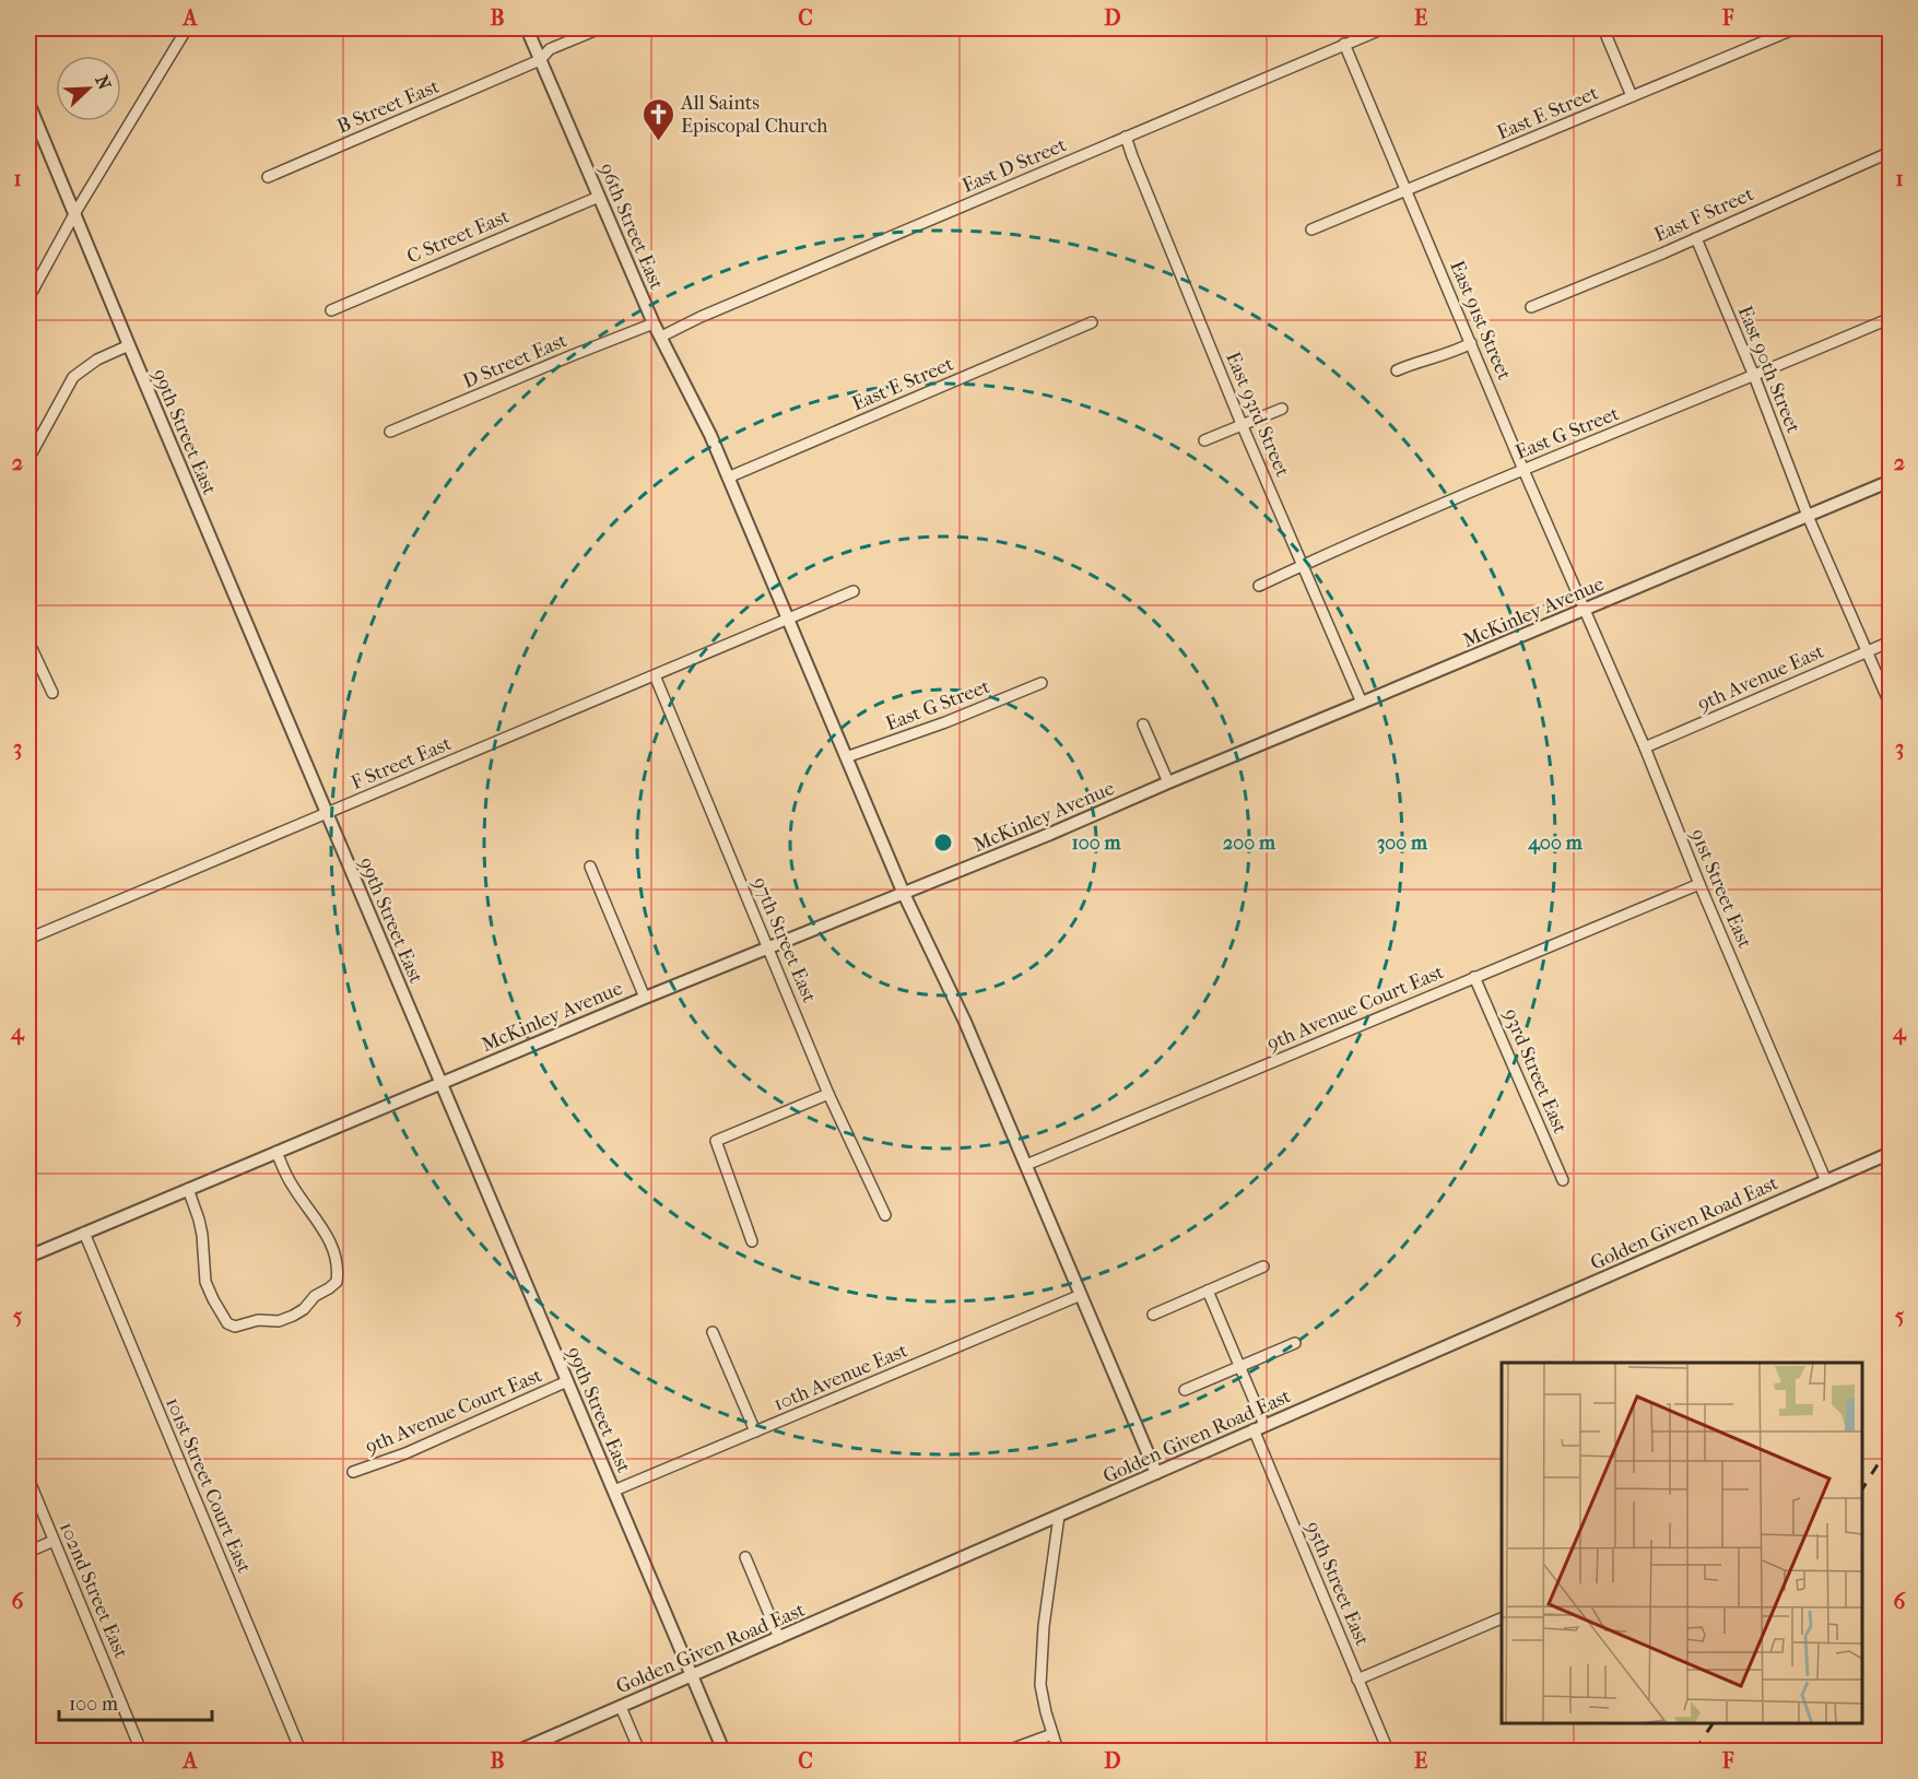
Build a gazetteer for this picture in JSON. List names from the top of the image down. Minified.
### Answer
{"streets":{"street":["B Street East","East E Street","East D Street","East F Street","96th Street East","C Street East","East 91st Street","D Street East","East 90th Street","East 93rd Street","99th Street East","East G Street","McKinley Avenue","9th Avenue East","F Street East","91st Street East","97th Street East","9th Avenue Court East","93rd Street East","Golden Given Road East","10th Avenue East","101st Street Court East","95th Street East","102nd Street East"]},"crossings":[["B Street East","96th Street East"],["East E Street","96th Street East"],["East E Street","East 91st Street"],["East D Street","96th Street East"],["East D Street","East 91st Street"],["East D Street","East 93rd Street"],["East F Street","East 90th Street"],["96th Street East","C Street East"],["96th Street East","D Street East"],["96th Street East","East G Street"],["96th Street East","McKinley Avenue"],["96th Street East","F Street East"],["96th Street East","9th Avenue Court East"],["96th Street East","10th Avenue East"],["East 91st Street","East G Street"],["East 91st Street","McKinley Avenue"],["East 91st Street","91st Street East"],["East 90th Street","East G Street"],["East 90th Street","McKinley Avenue"],["East 90th Street","9th Avenue East"],["East 93rd Street","East G Street"],["East 93rd Street","McKinley Avenue"],["99th Street East","McKinley Avenue"],["99th Street East","F Street East"],["99th Street East","9th Avenue Court East"],["99th Street East","Golden Given Road East"],["99th Street East","10th Avenue East"],["McKinley Avenue","91st Street East"],["McKinley Avenue","97th Street East"],["McKinley Avenue","101st Street Court East"],["9th Avenue East","91st Street East"],["F Street East","97th Street East"],["91st Street East","9th Avenue Court East"],["91st Street East","Golden Given Road East"],["9th Avenue Court East","93rd Street East"],["Golden Given Road East","95th Street East"]],"places":{"church":["All Saints Episcopal Church"]},"scale_bar":"100 m","north":"top right","grid":{"columns":["A","B","C","D","E","F"],"rows":["1","2","3","4","5","6"]},"rings":["100 m","200 m","300 m","400 m"]}
